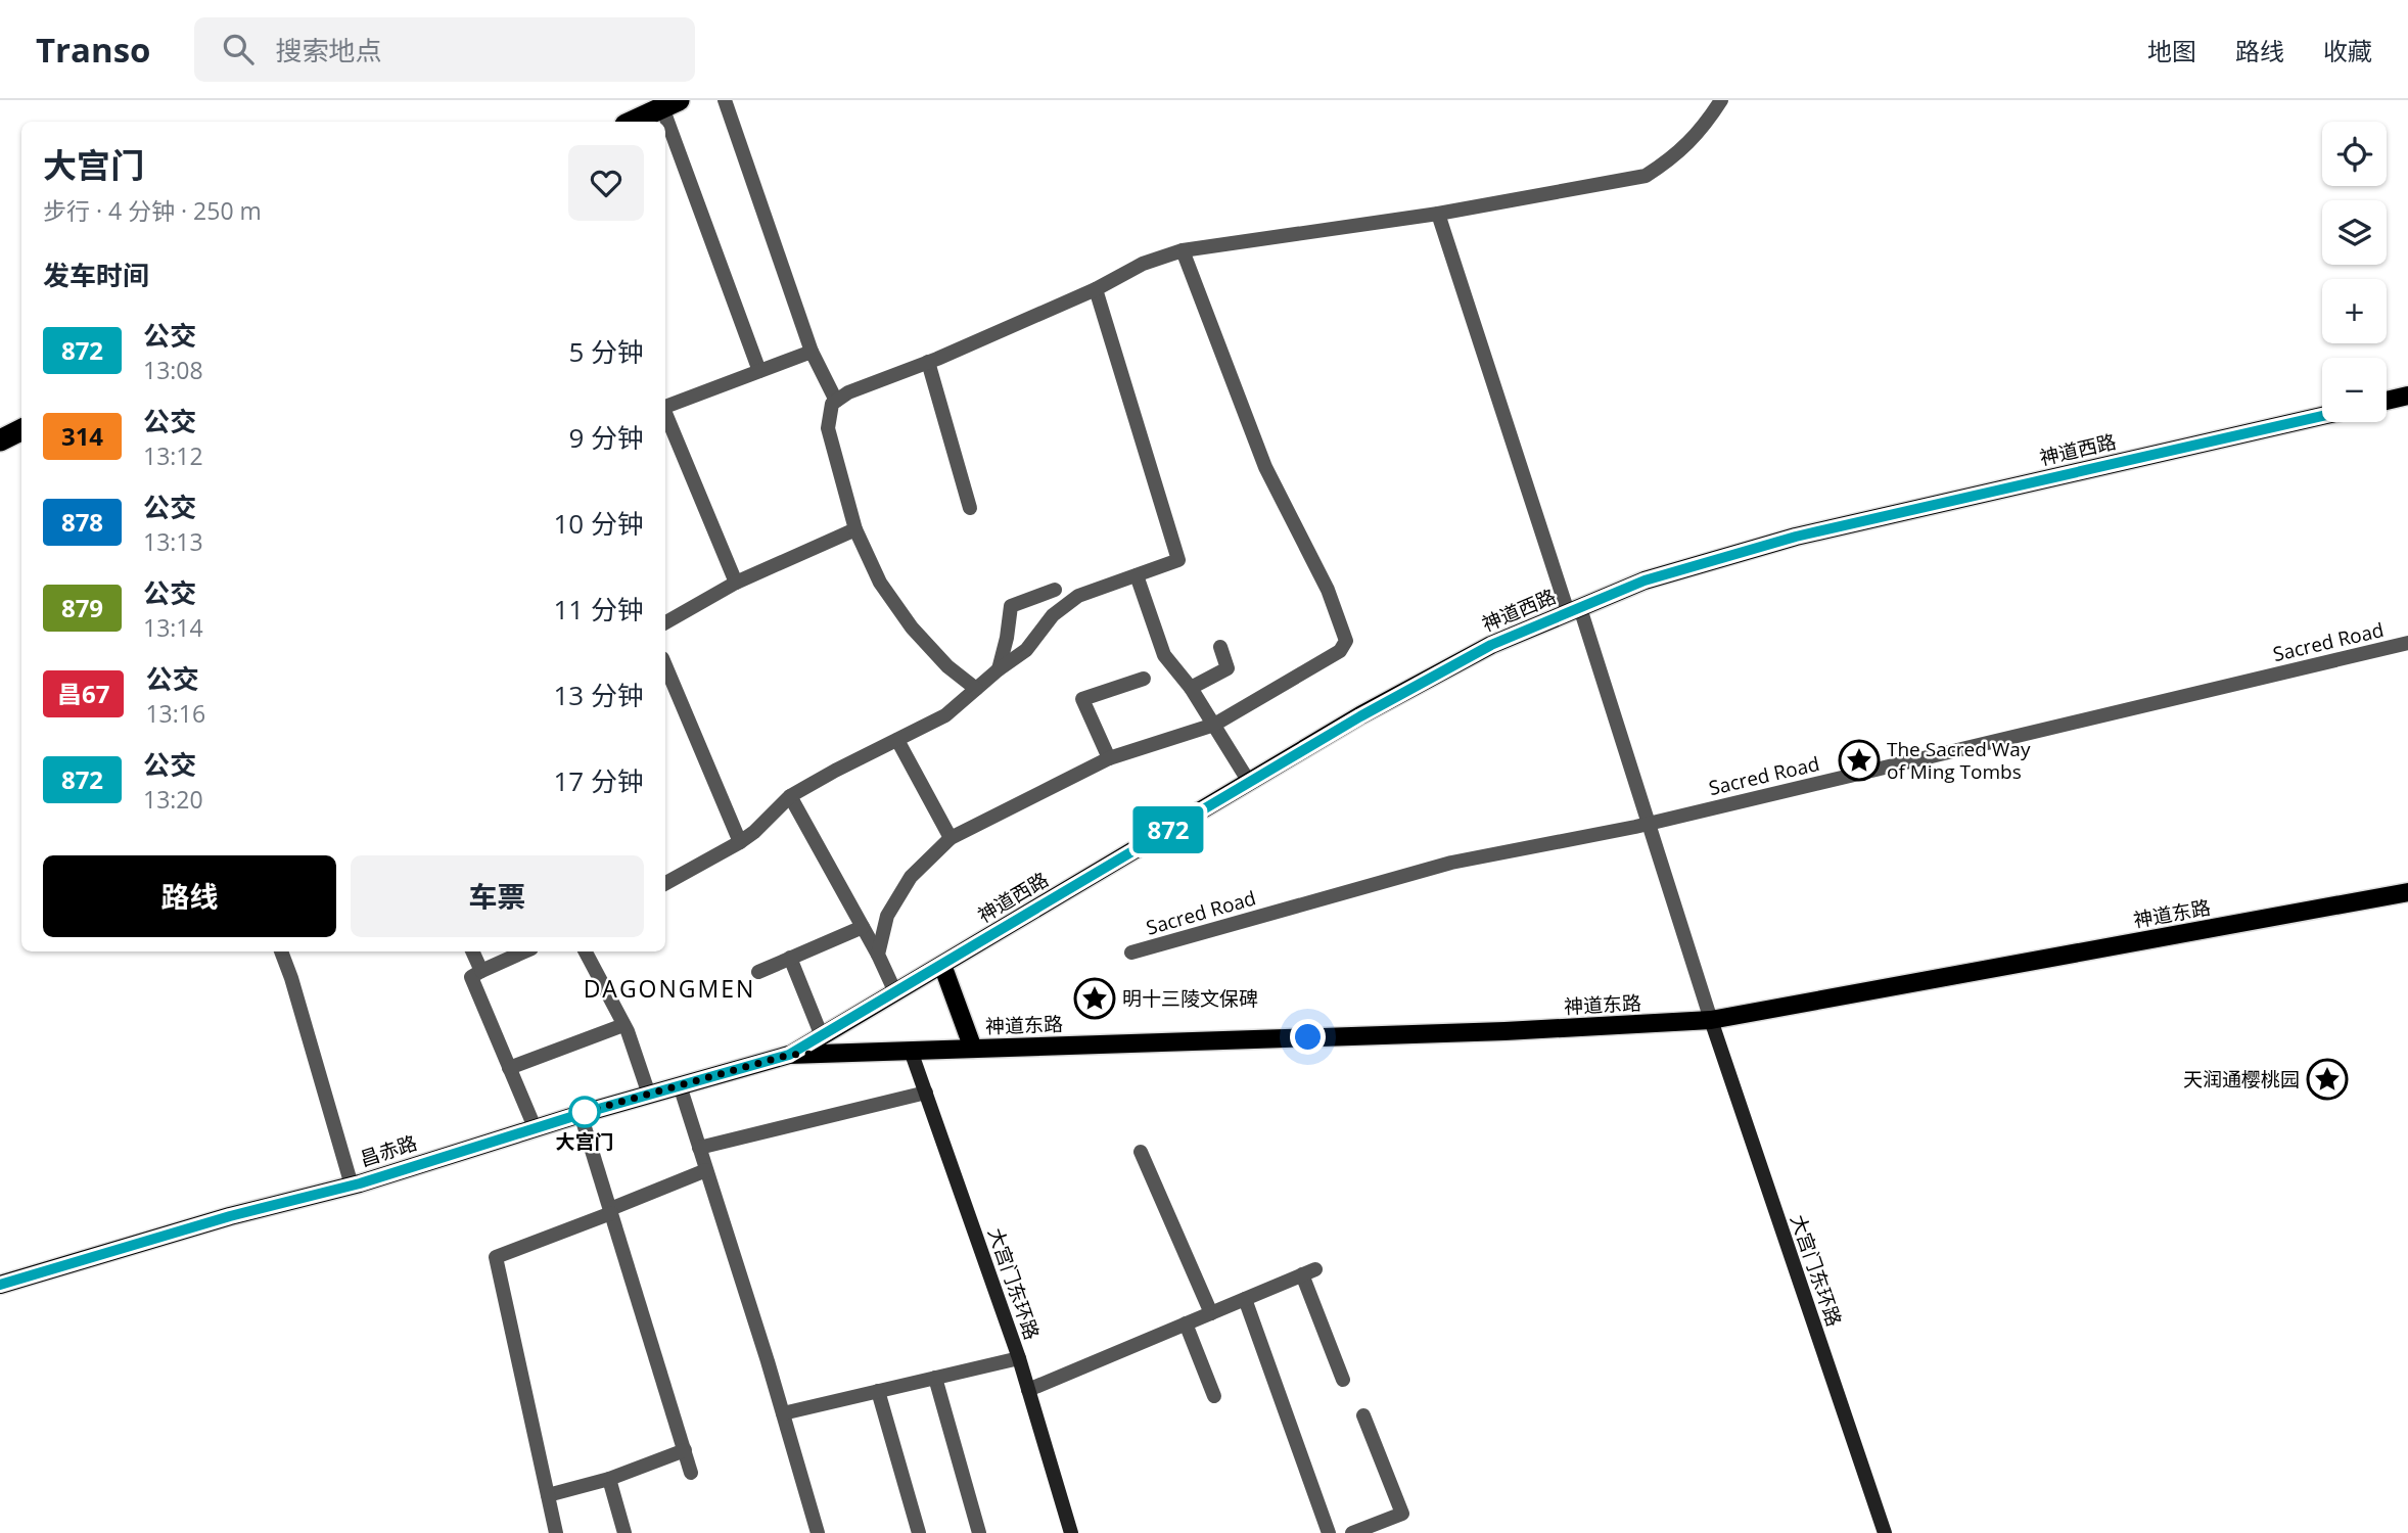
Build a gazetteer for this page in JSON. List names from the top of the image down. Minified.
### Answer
{"streets":{"main road":["神道西路","神道东路","昌赤路"],"street":["Sacred Road","大宫门东环路"]},"crossings":[["神道西路","神道东路"],["神道西路","昌赤路"],["神道东路","昌赤路"],["神道东路","大宫门东环路"]],"districts":["DAGONGMEN"],"places":{"place":["The Sacred Way of Ming Tombs","明十三陵文保碑","天润通樱桃园"],"other":["大宫门"]},"lines":["bus line 872"],"page":{"header":"Transo","search":"搜索地点","nav":["地图","路线","收藏"],"on_map":"872","map_buttons":["+","−"],"heading":[["大宫门","步行 · 4 分钟 · 250 m"],"发车时间"],"list":[{"mark":"872","name":"公交","note":"13:08","value":"5 分钟"},{"mark":"314","name":"公交","note":"13:12","value":"9 分钟"},{"mark":"878","name":"公交","note":"13:13","value":"10 分钟"},{"mark":"879","name":"公交","note":"13:14","value":"11 分钟"},{"mark":"昌67","name":"公交","note":"13:16","value":"13 分钟"},{"mark":"872","name":"公交","note":"13:20","value":"17 分钟"}],"buttons":["路线","车票"]}}
